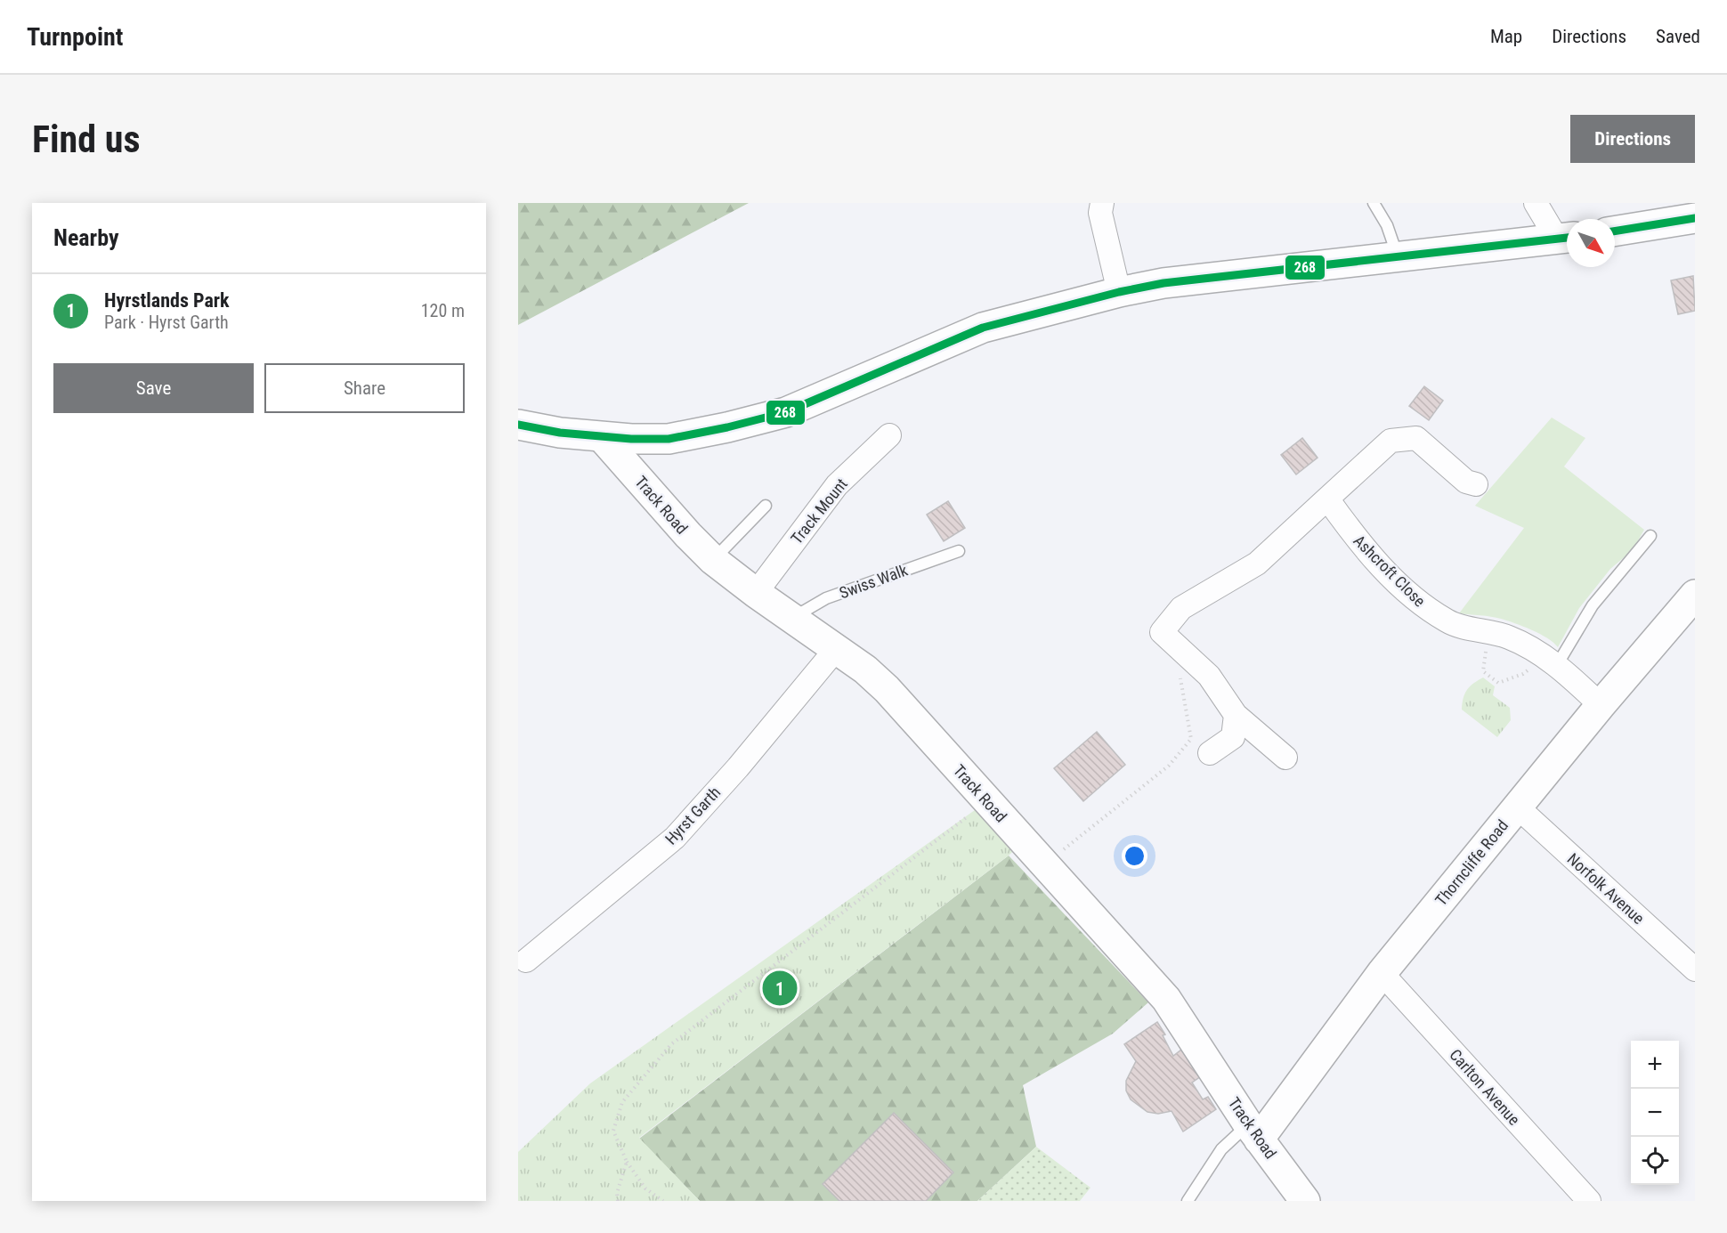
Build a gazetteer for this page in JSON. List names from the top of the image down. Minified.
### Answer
{"streets":{"street":["Track Road","Track Mount","Ashcroft Close","Hyrst Garth","Thorncliffe Road","Norfolk Avenue","Carlton Avenue"],"lane":["Swiss Walk"]},"crossings":[["Track Road","Track Mount"],["Track Road","Swiss Walk"],["Track Road","Hyrst Garth"],["Track Road","Thorncliffe Road"],["Ashcroft Close","Thorncliffe Road"],["Thorncliffe Road","Norfolk Avenue"],["Thorncliffe Road","Carlton Avenue"]],"lines":["transit line 268"],"north":"bottom right","page":{"header":"Turnpoint","nav":["Map","Directions","Saved"],"buttons":["Directions",["Save","Share"]],"title":"Find us","heading":"Nearby","list":[{"mark":"1","name":"Hyrstlands Park","note":"Park · Hyrst Garth","value":"120 m"}],"pins":"1","map_buttons":["+","−"]}}
